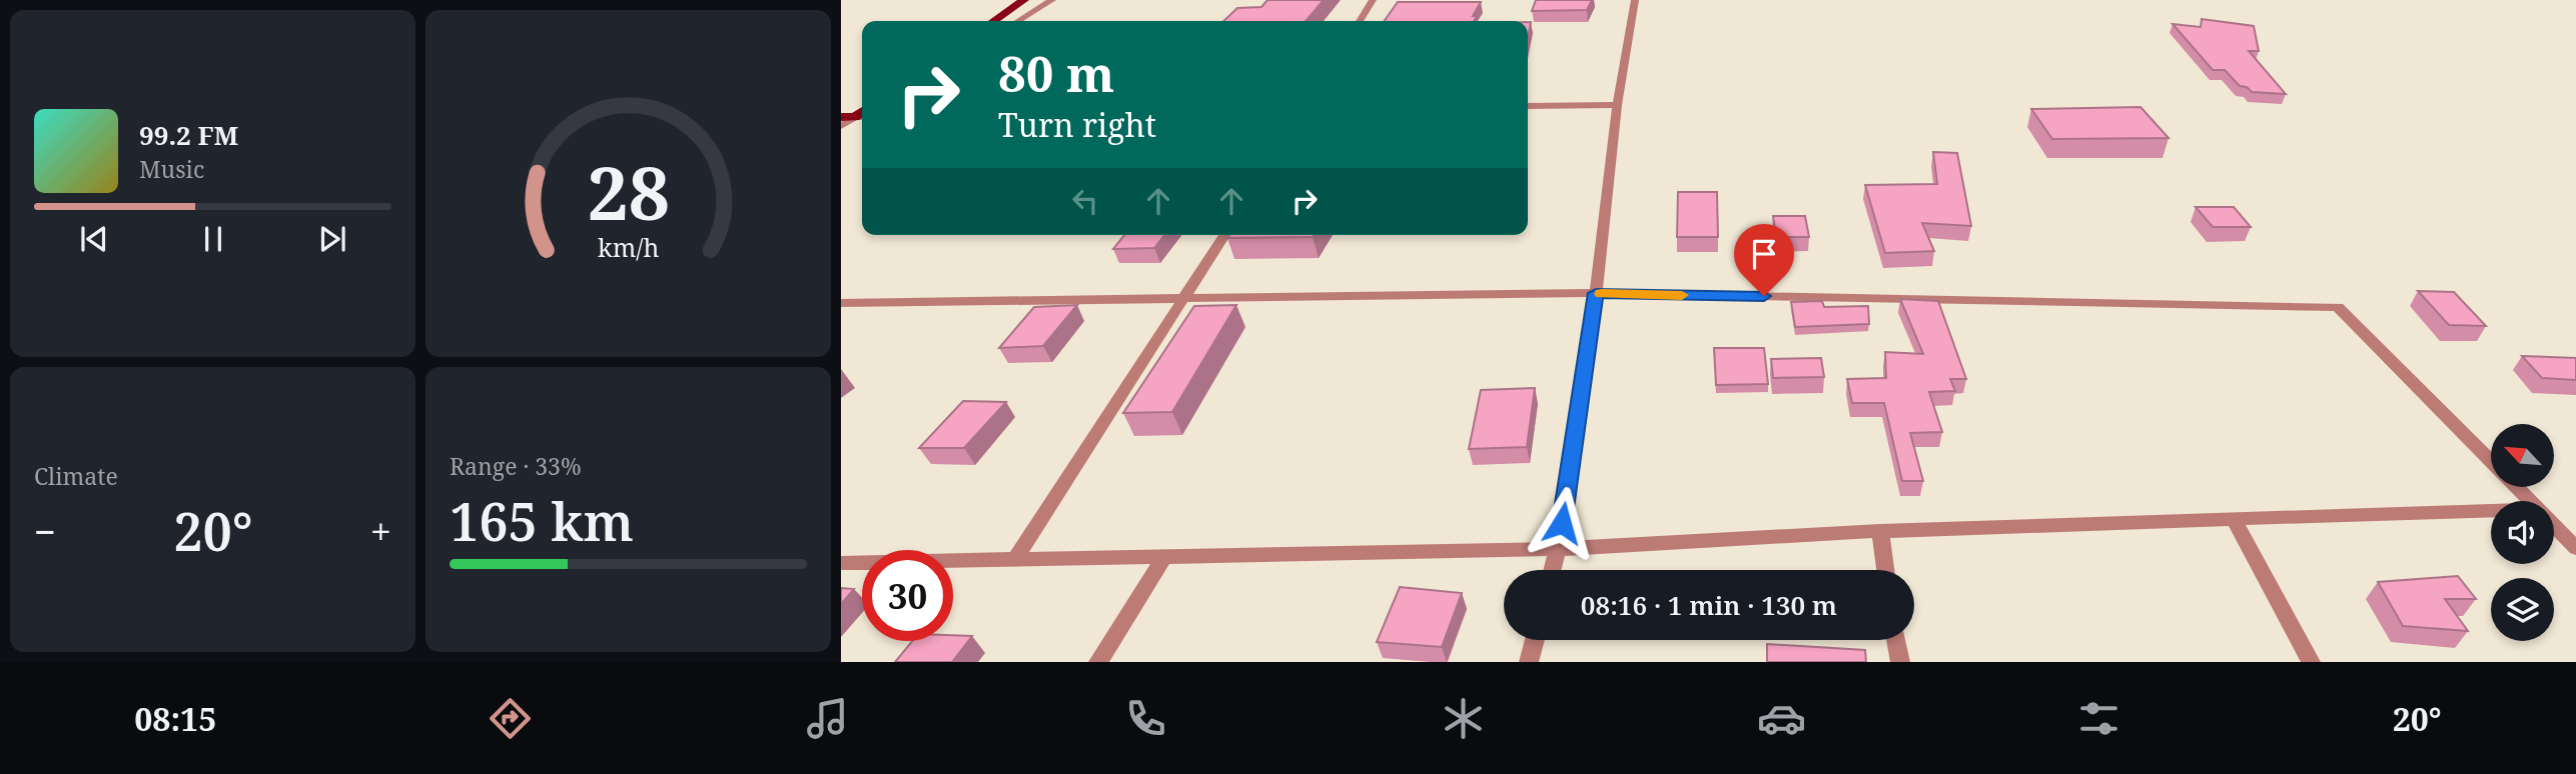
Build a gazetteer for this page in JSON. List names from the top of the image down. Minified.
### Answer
{"north":"top left","page":{"turn":["80 m","Turn right"],"song":["99.2 FM","Music"],"tile":["Climate",["Range · 33%","165 km"]],"heat":["−","20°","+"],"limit":"30","trip":"08:16 · 1 min · 130 m","tabs":["08:15","20°"],"gauge":["28","km/h"]}}
